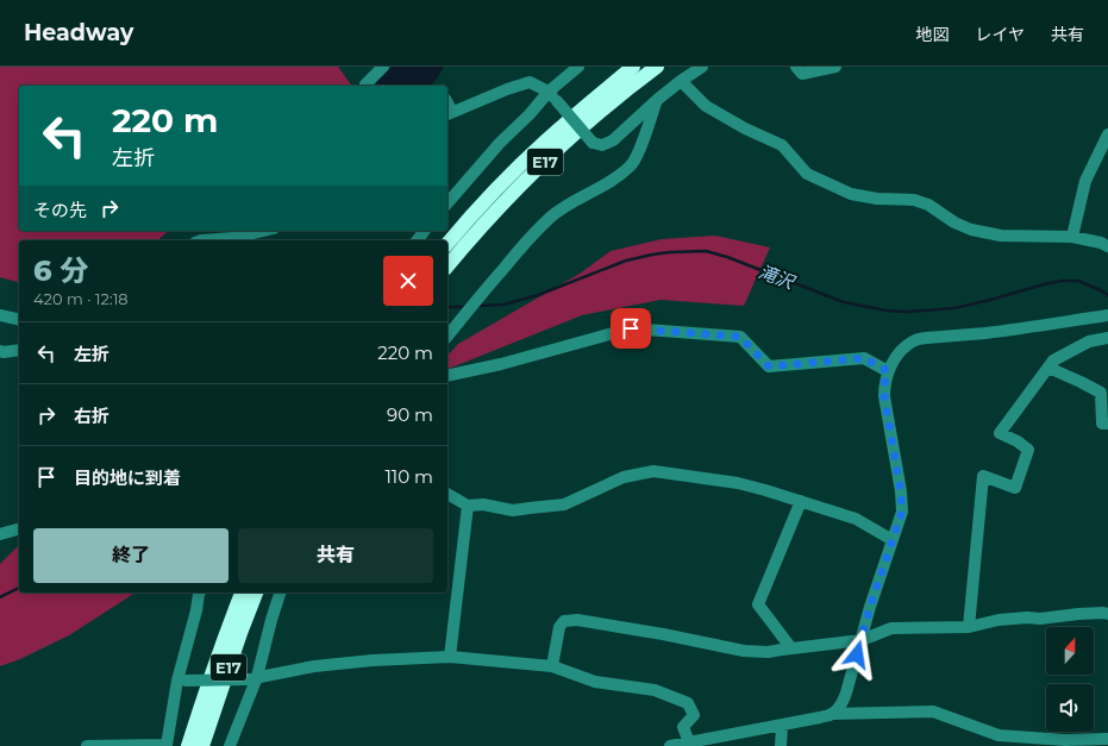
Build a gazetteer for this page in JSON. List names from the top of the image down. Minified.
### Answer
{"streets":{"highway":["E17"]},"water":["滝沢"],"north":"top","page":{"header":"Headway","nav":["地図","レイヤ","共有"],"turn":["220 m","左折"],"then":"その先","heading":["6 分","420 m · 12:18"],"list":[{"name":"左折","value":"220 m"},{"name":"右折","value":"90 m"},{"name":"目的地に到着","value":"110 m"}],"buttons":["終了","共有"]}}
